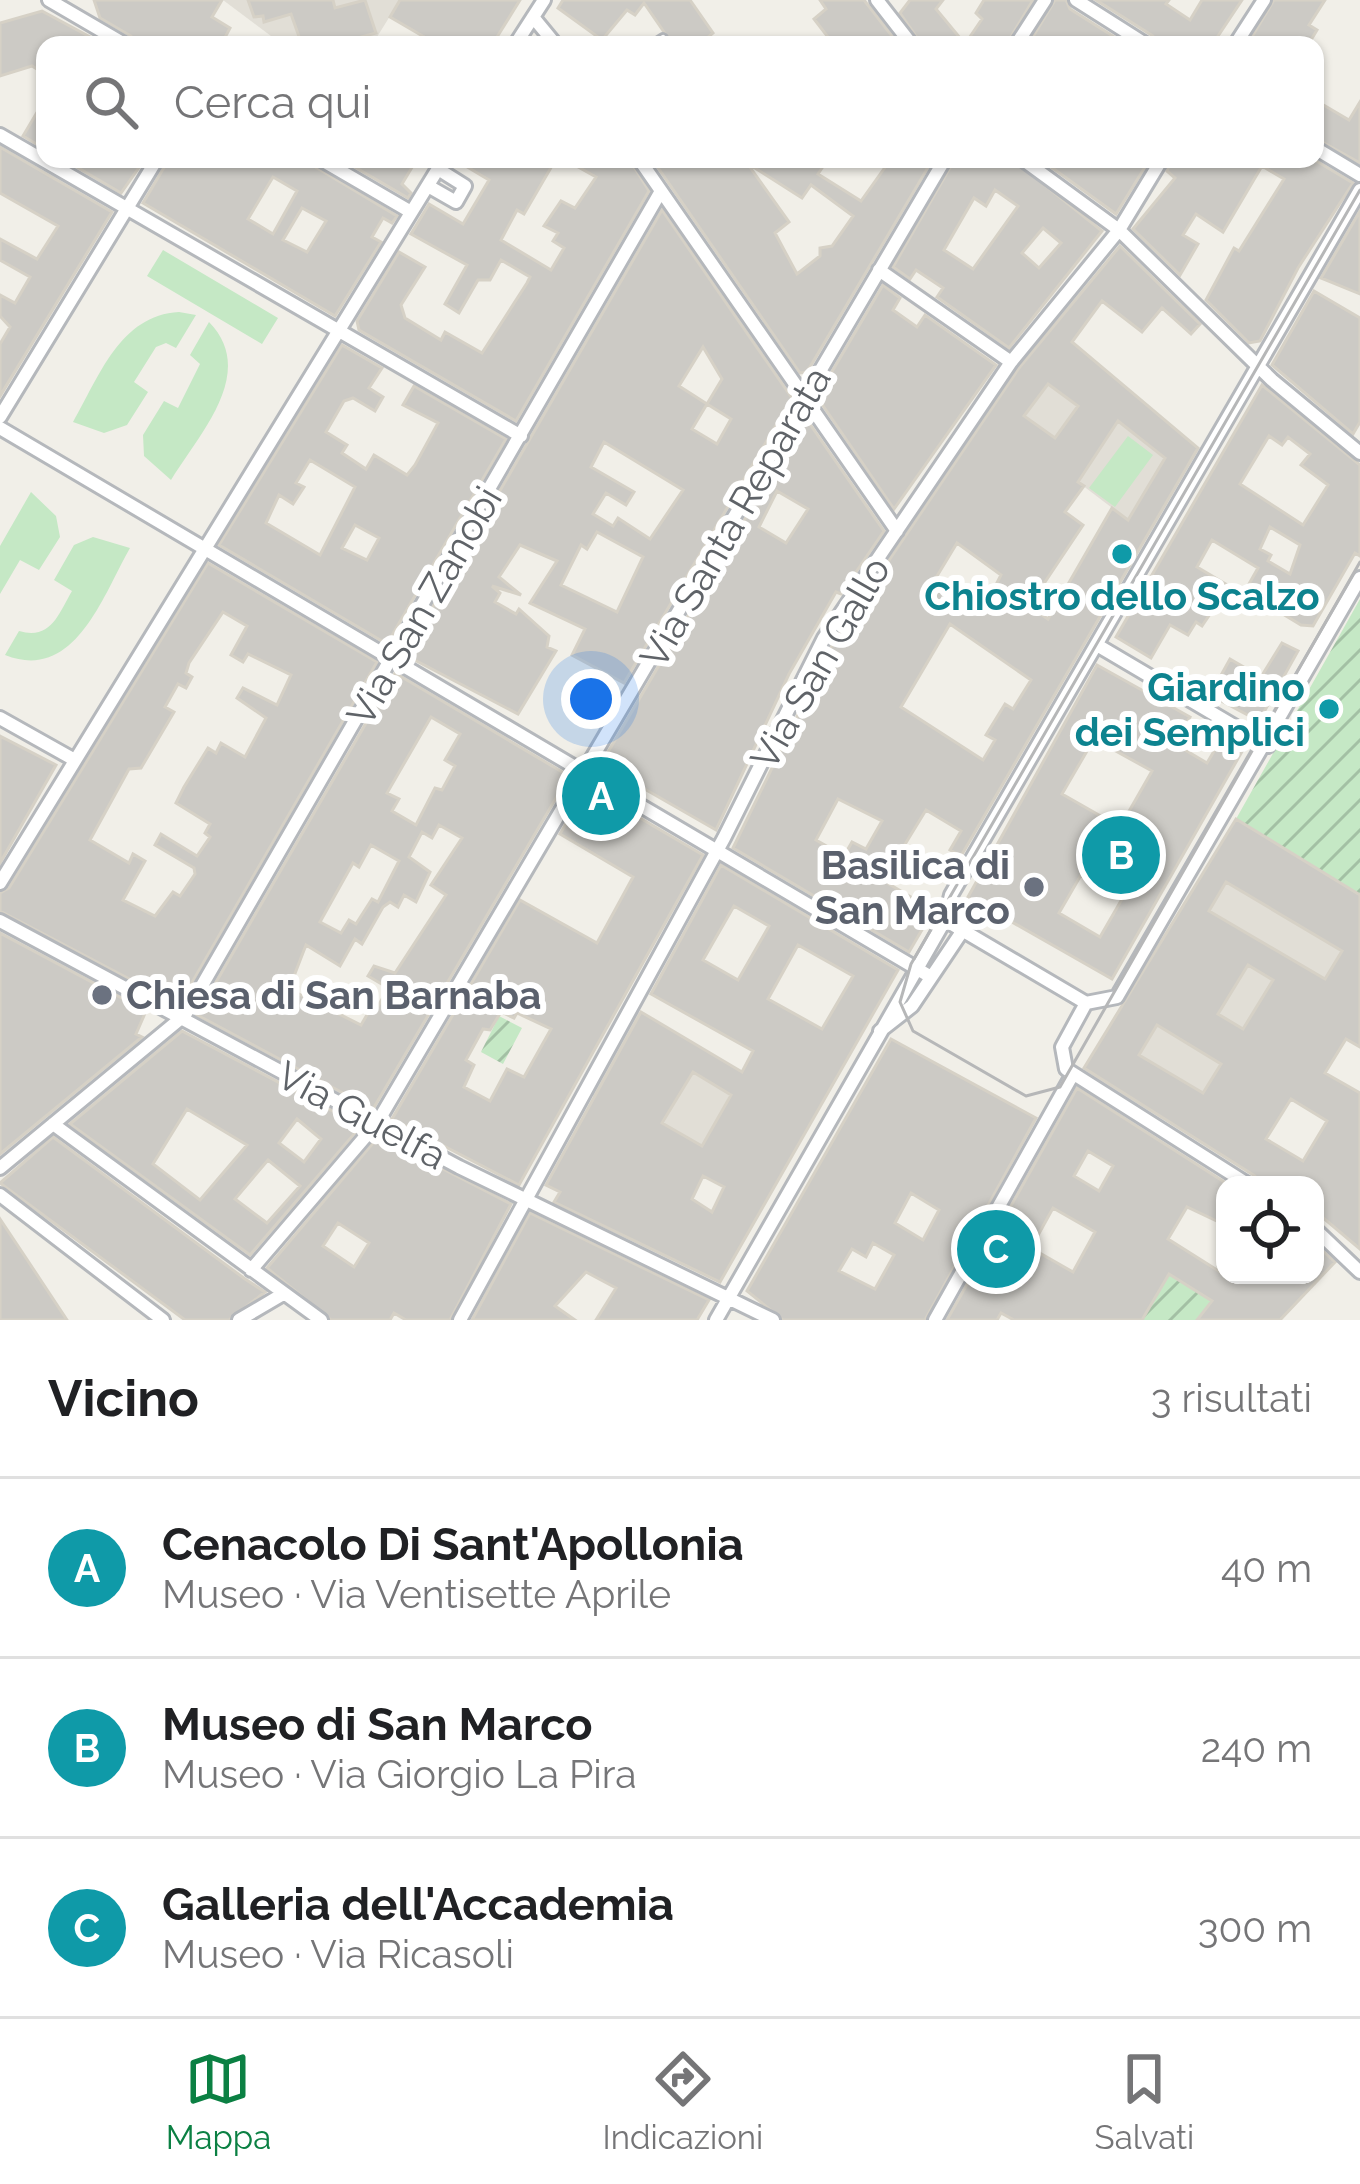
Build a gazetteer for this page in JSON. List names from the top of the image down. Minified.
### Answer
{"streets":{"street":["Via Santa Reparata","Via San Zanobi","Via San Gallo","Via Guelfa"]},"crossings":[["Via Santa Reparata","Via Guelfa"],["Via San Zanobi","Via Guelfa"],["Via San Gallo","Via Guelfa"]],"places":["Chiostro dello Scalzo","Giardino dei Semplici","Basilica di San Marco","Chiesa di San Barnaba"],"page":{"search":"Cerca qui","pins":["A","B","C"],"heading":["Vicino","3 risultati"],"list":[{"mark":"A","name":"Cenacolo Di Sant'Apollonia","note":"Museo · Via Ventisette Aprile","value":"40 m"},{"mark":"B","name":"Museo di San Marco","note":"Museo · Via Giorgio La Pira","value":"240 m"},{"mark":"C","name":"Galleria dell'Accademia","note":"Museo · Via Ricasoli","value":"300 m"}],"nav":["Mappa","Indicazioni","Salvati"]}}
